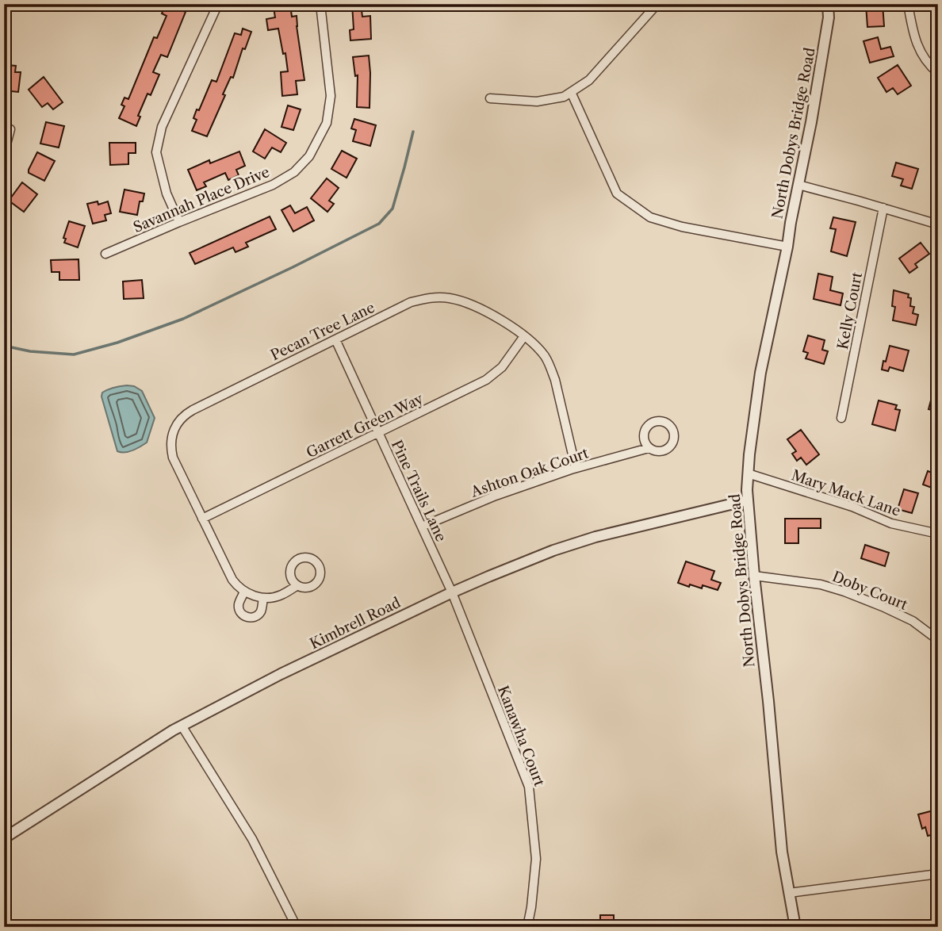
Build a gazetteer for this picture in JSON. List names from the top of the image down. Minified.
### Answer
{"streets":{"street":["North Dobys Bridge Road","Savannah Place Drive","Kelly Court","Pecan Tree Lane","Garrett Green Way","Ashton Oak Court","Pine Trails Lane","Mary Mack Lane","Doby Court","Kimbrell Road","Kanawha Court"]},"crossings":[["North Dobys Bridge Road","Mary Mack Lane"],["North Dobys Bridge Road","Doby Court"],["North Dobys Bridge Road","Kimbrell Road"],["Pecan Tree Lane","Garrett Green Way"],["Pecan Tree Lane","Ashton Oak Court"],["Pecan Tree Lane","Pine Trails Lane"],["Garrett Green Way","Pine Trails Lane"],["Ashton Oak Court","Pine Trails Lane"],["Pine Trails Lane","Kimbrell Road"],["Pine Trails Lane","Kanawha Court"],["Kimbrell Road","Kanawha Court"]]}
